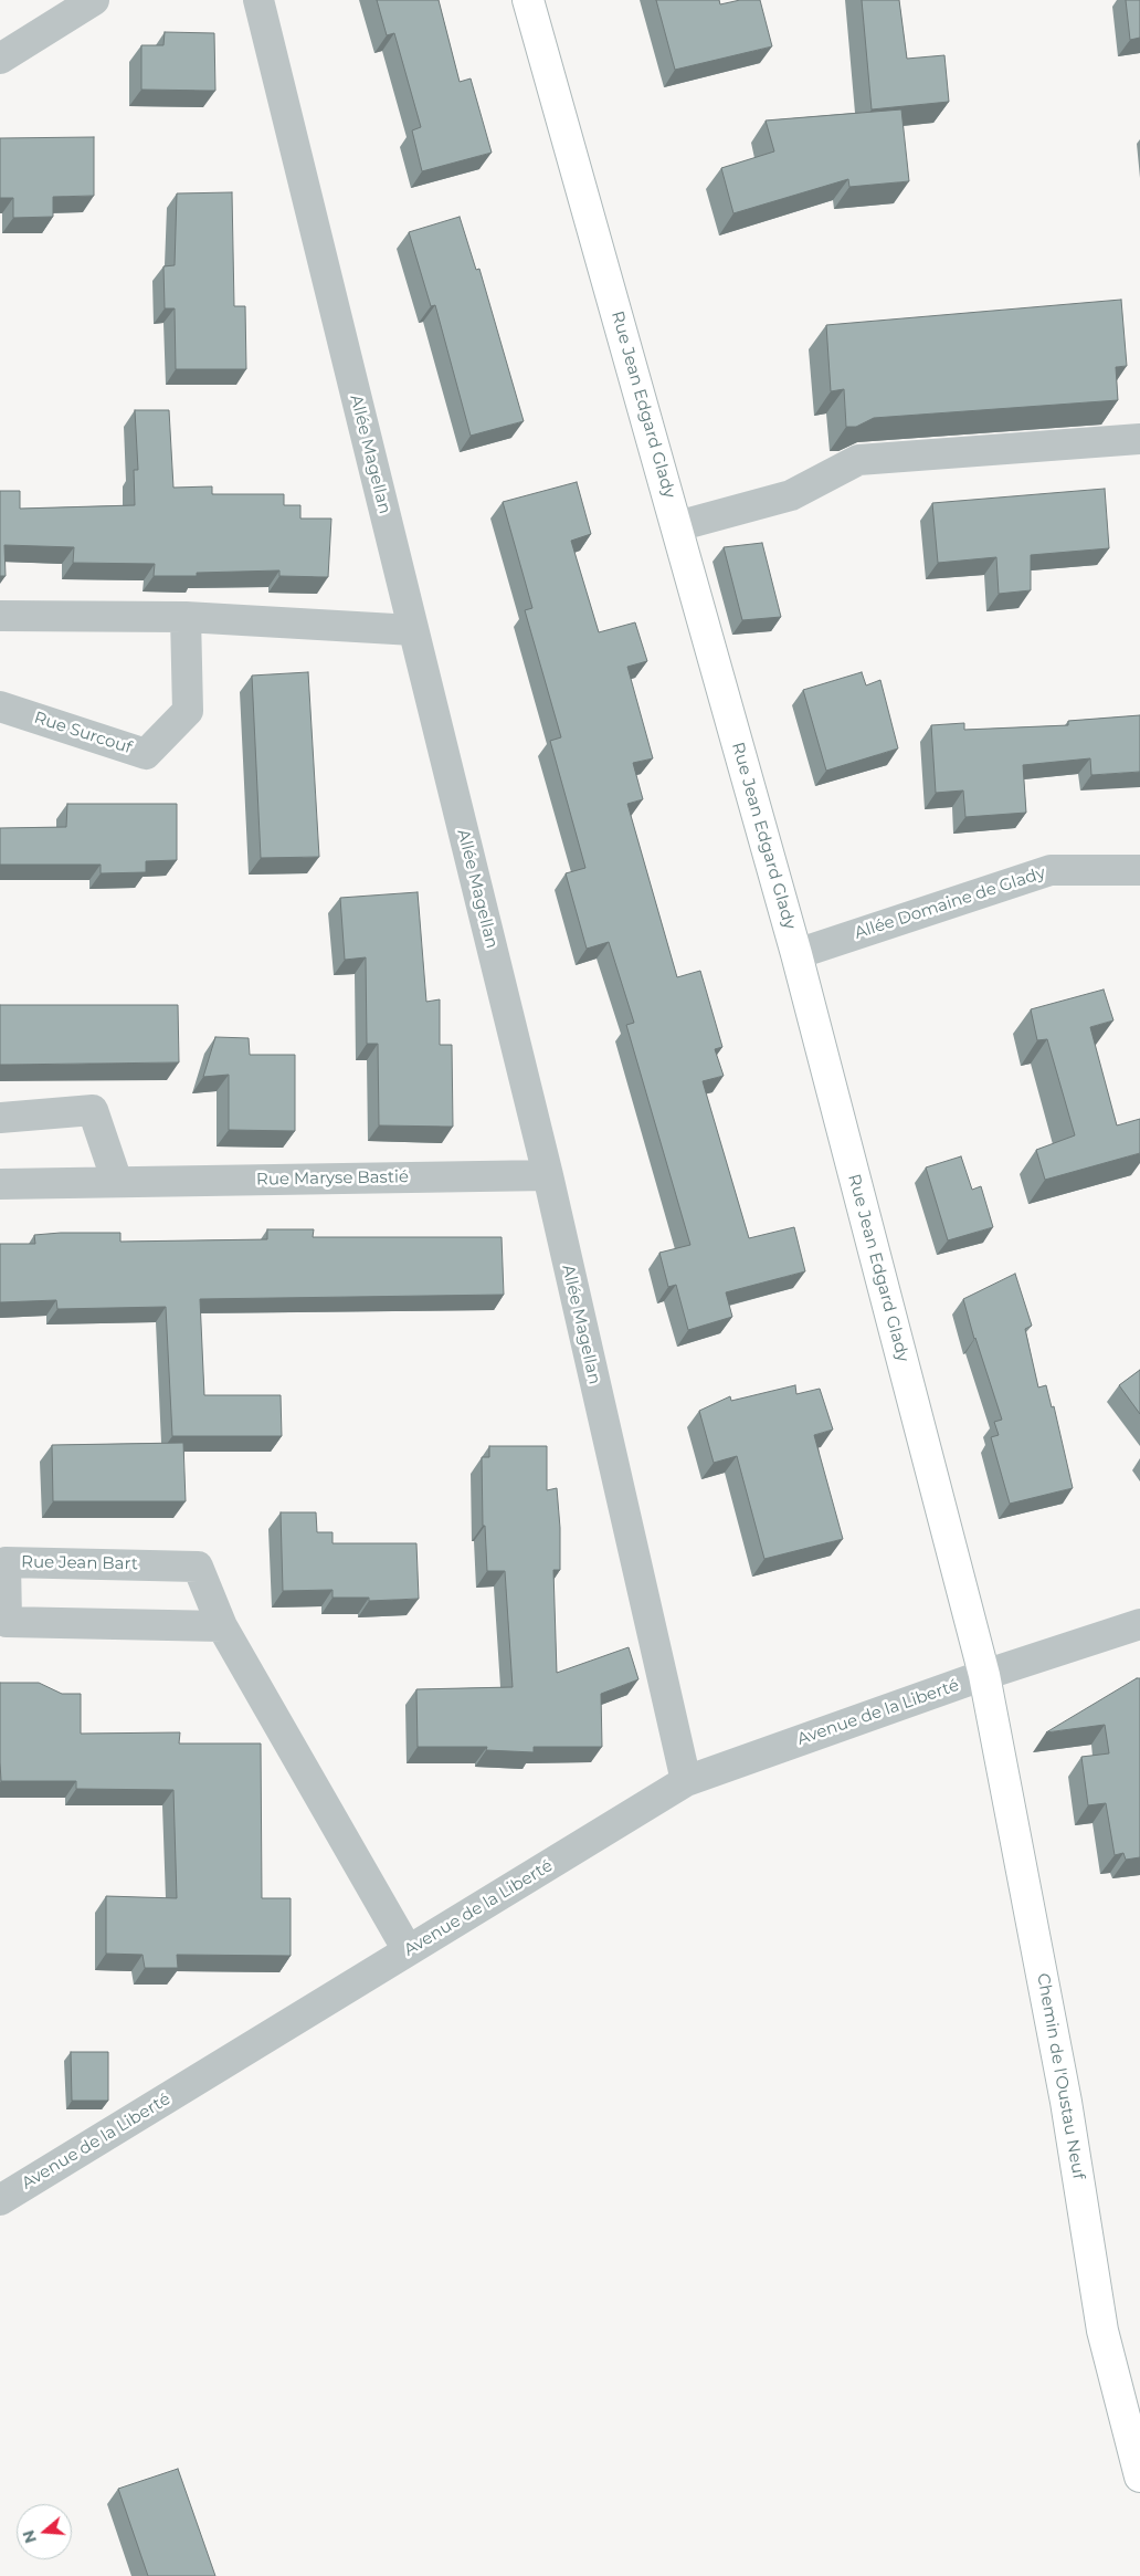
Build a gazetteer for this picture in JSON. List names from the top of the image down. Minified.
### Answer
{"streets":{"street":["Rue Jean Edgard Glady","Allée Magellan","Rue Surcouf","Allée Domaine de Glady","Rue Maryse Bastié","Rue Jean Bart","Avenue de la Liberté","Chemin de l'Oustau Neuf"]},"crossings":[["Rue Jean Edgard Glady","Allée Domaine de Glady"],["Rue Jean Edgard Glady","Avenue de la Liberté"],["Rue Jean Edgard Glady","Chemin de l'Oustau Neuf"],["Allée Magellan","Rue Maryse Bastié"],["Allée Magellan","Avenue de la Liberté"],["Rue Jean Bart","Avenue de la Liberté"],["Avenue de la Liberté","Chemin de l'Oustau Neuf"]],"north":"left"}
